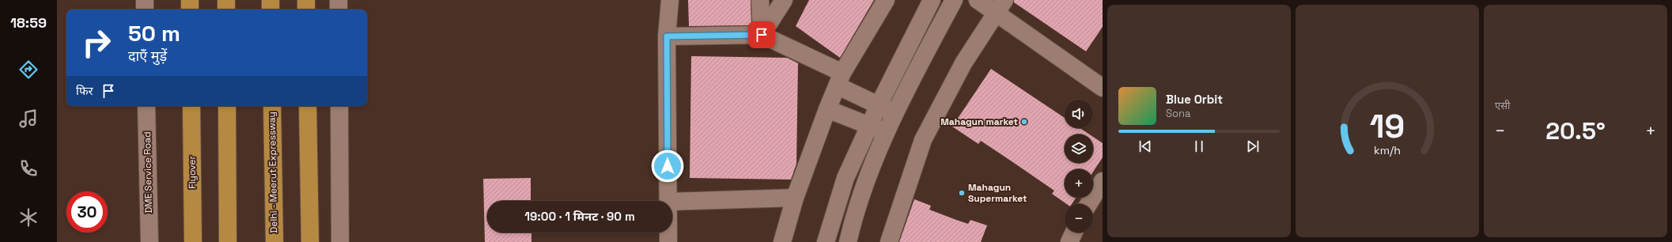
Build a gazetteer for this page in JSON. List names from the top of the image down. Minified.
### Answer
{"streets":{"highway":["Flyover","Delhi - Meerut Expressway"],"street":["DME Service Road"]},"places":["Mahagun market","Mahagun Supermarket"],"page":{"tabs":"18:59","tile":"एसी","turn":["50 m","दाएँ मुड़ें"],"then":"फिर","song":["Blue Orbit","Sona"],"map_buttons":["+","−"],"heat":["−","20.5°","+"],"limit":"30","trip":"19:00 · 1 मिनट · 90 m","gauge":["19","km/h"]}}
